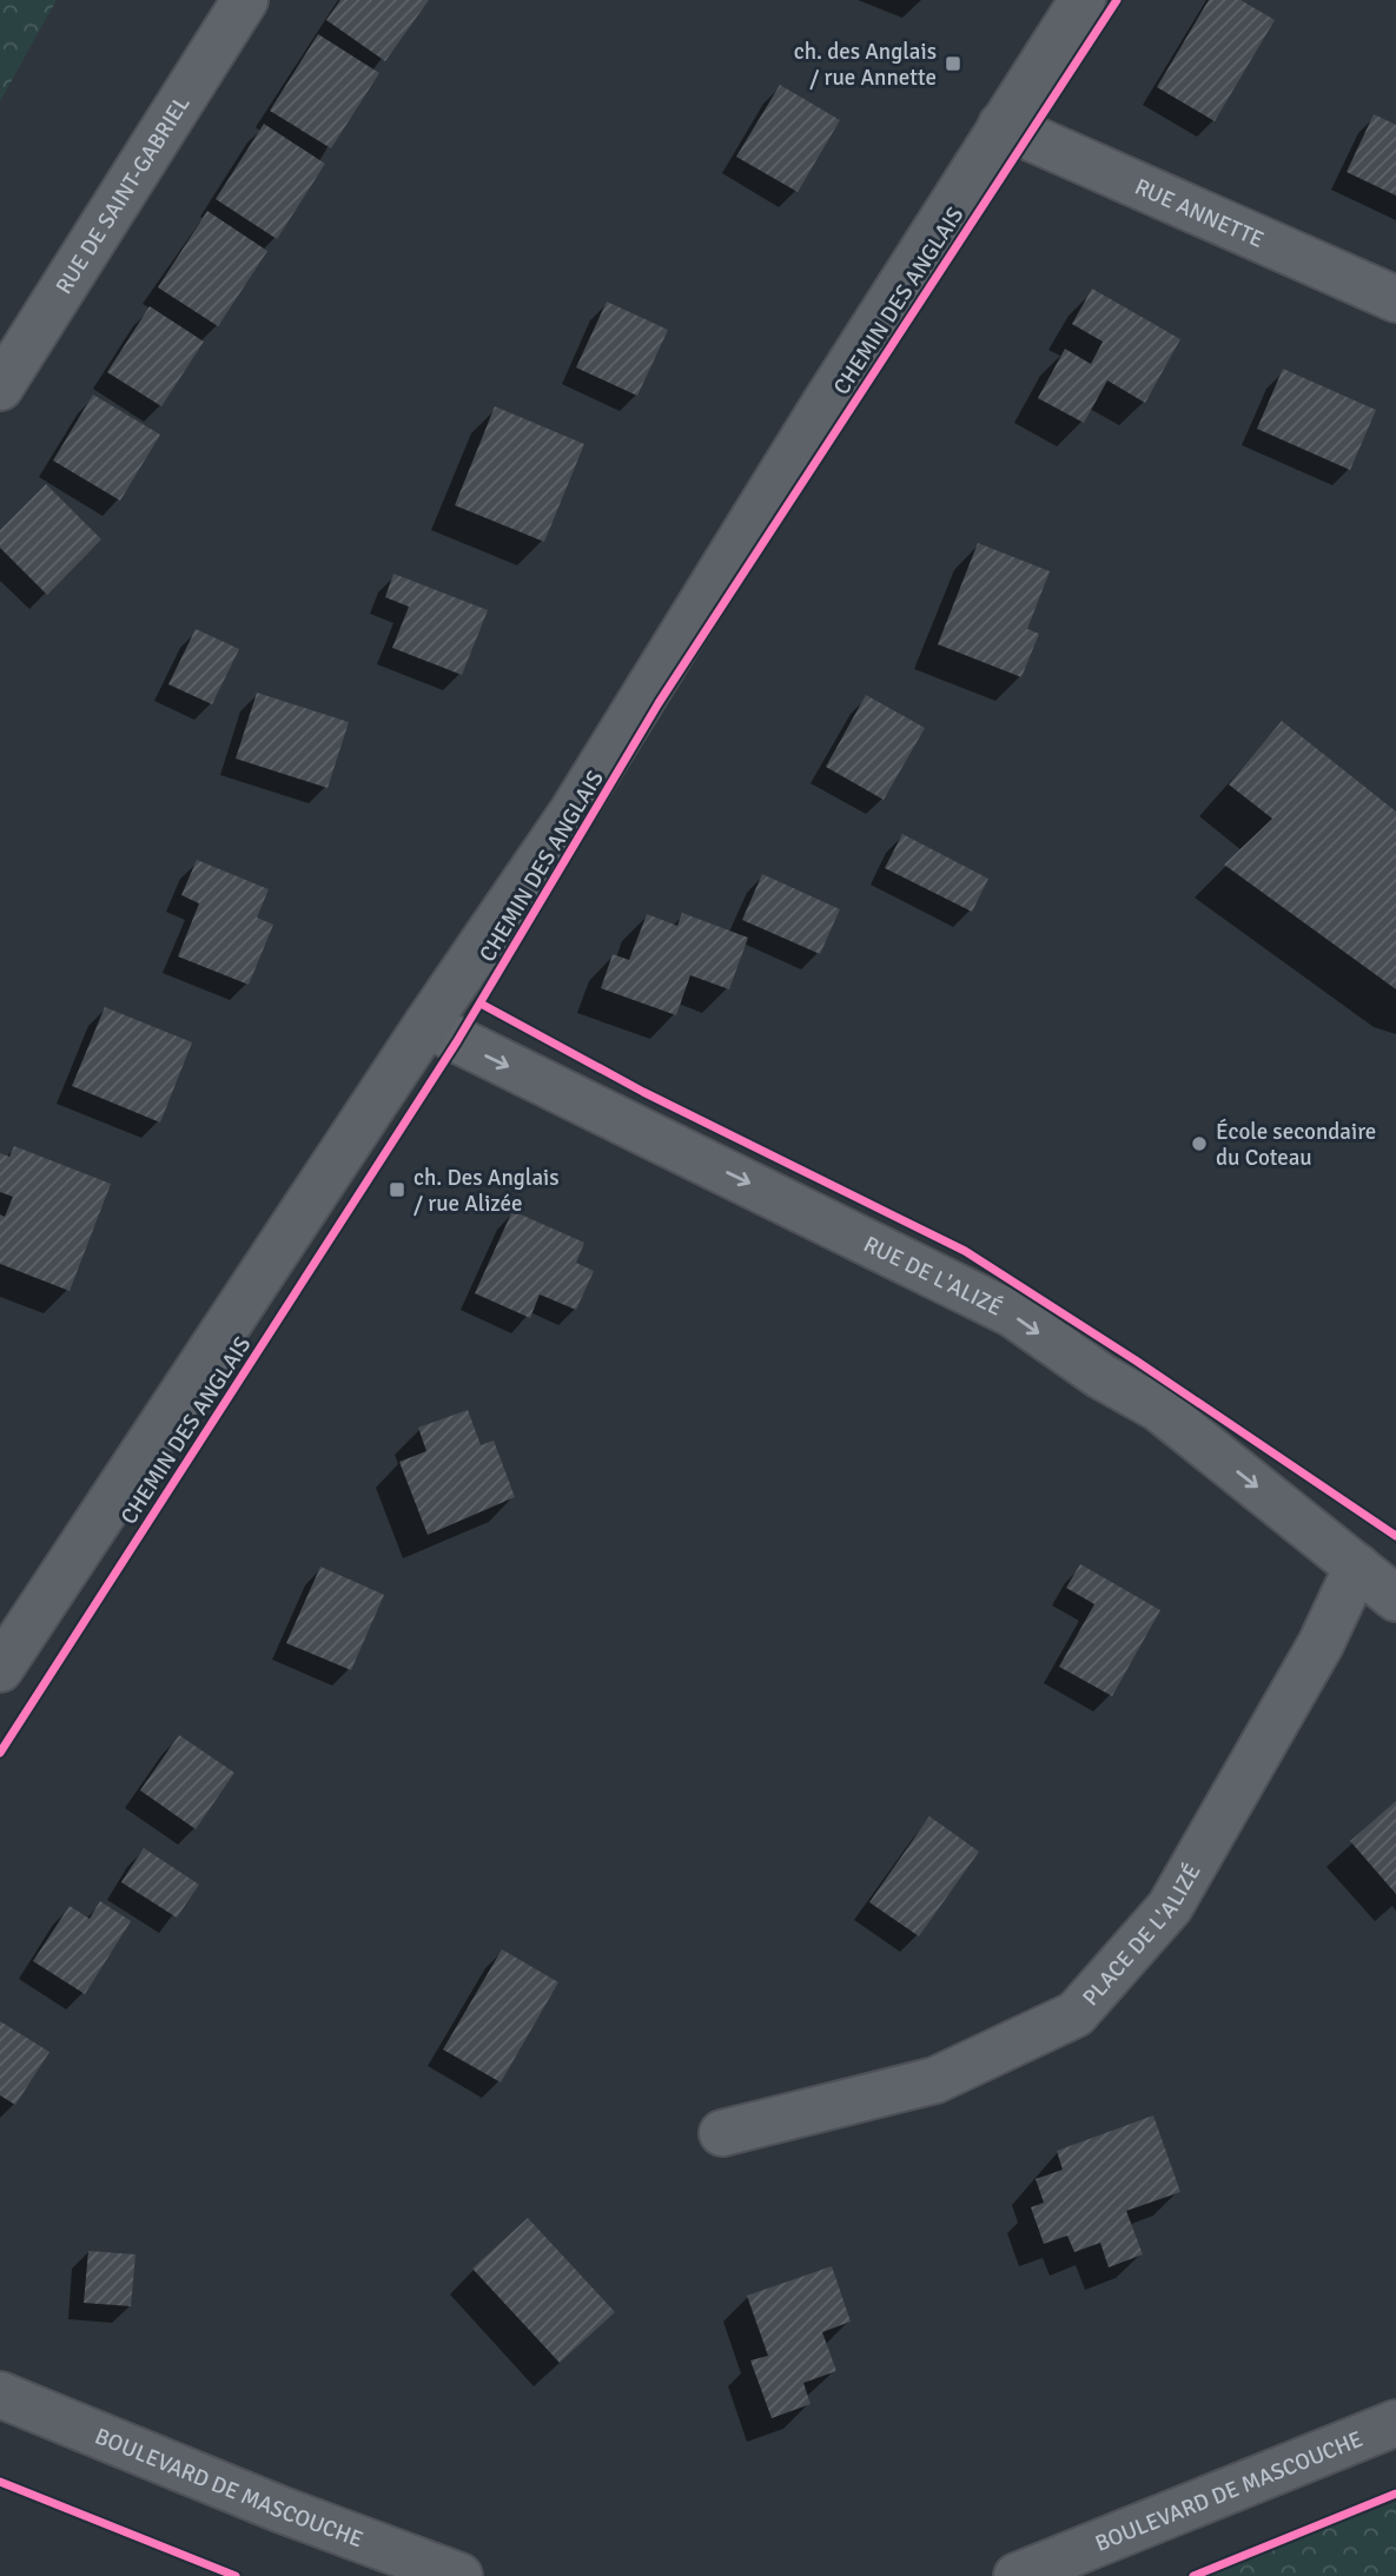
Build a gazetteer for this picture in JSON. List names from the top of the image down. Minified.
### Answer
{"streets":{"street":["RUE DE SAINT-GABRIEL","RUE ANNETTE","CHEMIN DES ANGLAIS","RUE DE L'ALIZÉ","PLACE DE L'ALIZÉ","BOULEVARD DE MASCOUCHE"]},"crossings":[["RUE ANNETTE","CHEMIN DES ANGLAIS"],["CHEMIN DES ANGLAIS","RUE DE L'ALIZÉ"],["RUE DE L'ALIZÉ","PLACE DE L'ALIZÉ"]],"one_way":["RUE DE L'ALIZÉ"],"places":{"transit":["ch. des Anglais / rue Annette","ch. Des Anglais / rue Alizée"],"other":["École secondaire du Coteau"]}}
